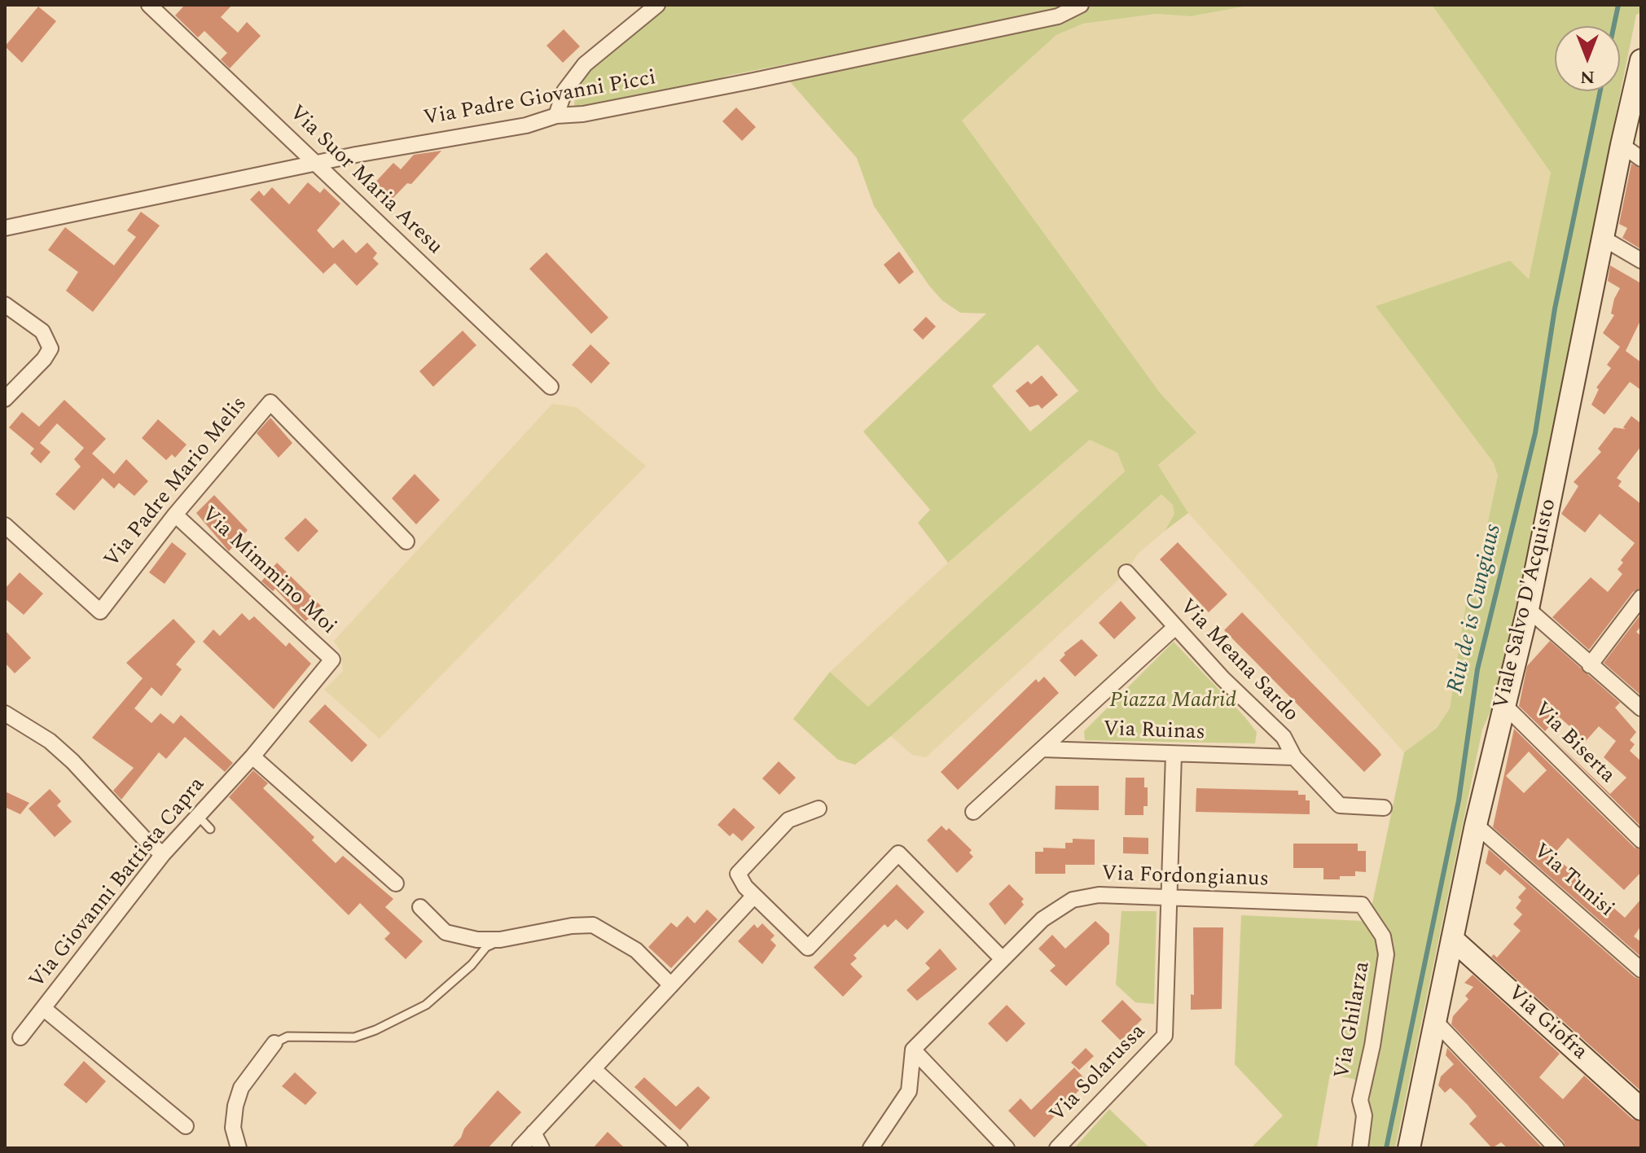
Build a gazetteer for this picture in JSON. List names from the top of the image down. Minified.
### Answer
{"streets":{"street":["Via Padre Giovanni Picci","Via Suor Maria Aresu","Via Padre Mario Melis","Via Mimmino Moi","Viale Salvo D'Acquisto","Via Meana Sardo","Via Ruinas","Via Biserta","Via Fordongianus","Via Tunisi","Via Giovanni Battista Capra","Via Ghilarza","Via Giofra","Via Solarussa"]},"crossings":[["Via Padre Giovanni Picci","Via Suor Maria Aresu"],["Via Padre Mario Melis","Via Mimmino Moi"],["Via Mimmino Moi","Via Giovanni Battista Capra"],["Viale Salvo D'Acquisto","Via Biserta"],["Viale Salvo D'Acquisto","Via Tunisi"],["Viale Salvo D'Acquisto","Via Giofra"],["Via Meana Sardo","Via Ruinas"],["Via Ruinas","Via Solarussa"],["Via Fordongianus","Via Ghilarza"],["Via Fordongianus","Via Solarussa"]],"water":["Riu de is Cungiaus"],"parks":["Piazza Madrid"],"north":"bottom"}
